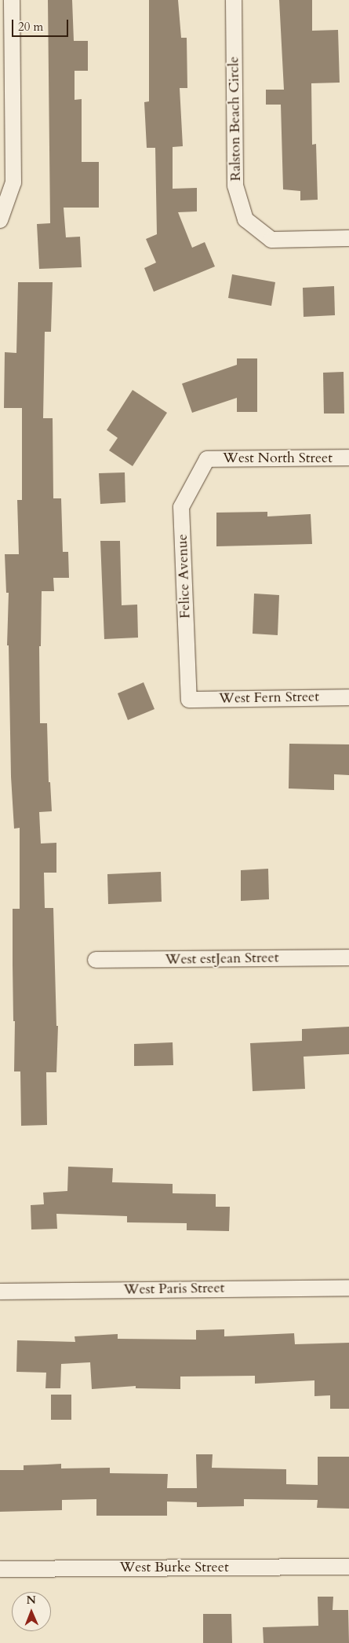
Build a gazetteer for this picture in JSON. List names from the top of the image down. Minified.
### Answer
{"streets":{"street":["Ralston Beach Circle","West North Street","Felice Avenue","West Fern Street","West estJean Street","West Paris Street","West Burke Street"]},"crossings":[["West North Street","Felice Avenue"],["Felice Avenue","West Fern Street"]],"scale_bar":"20 m","north":"top"}
